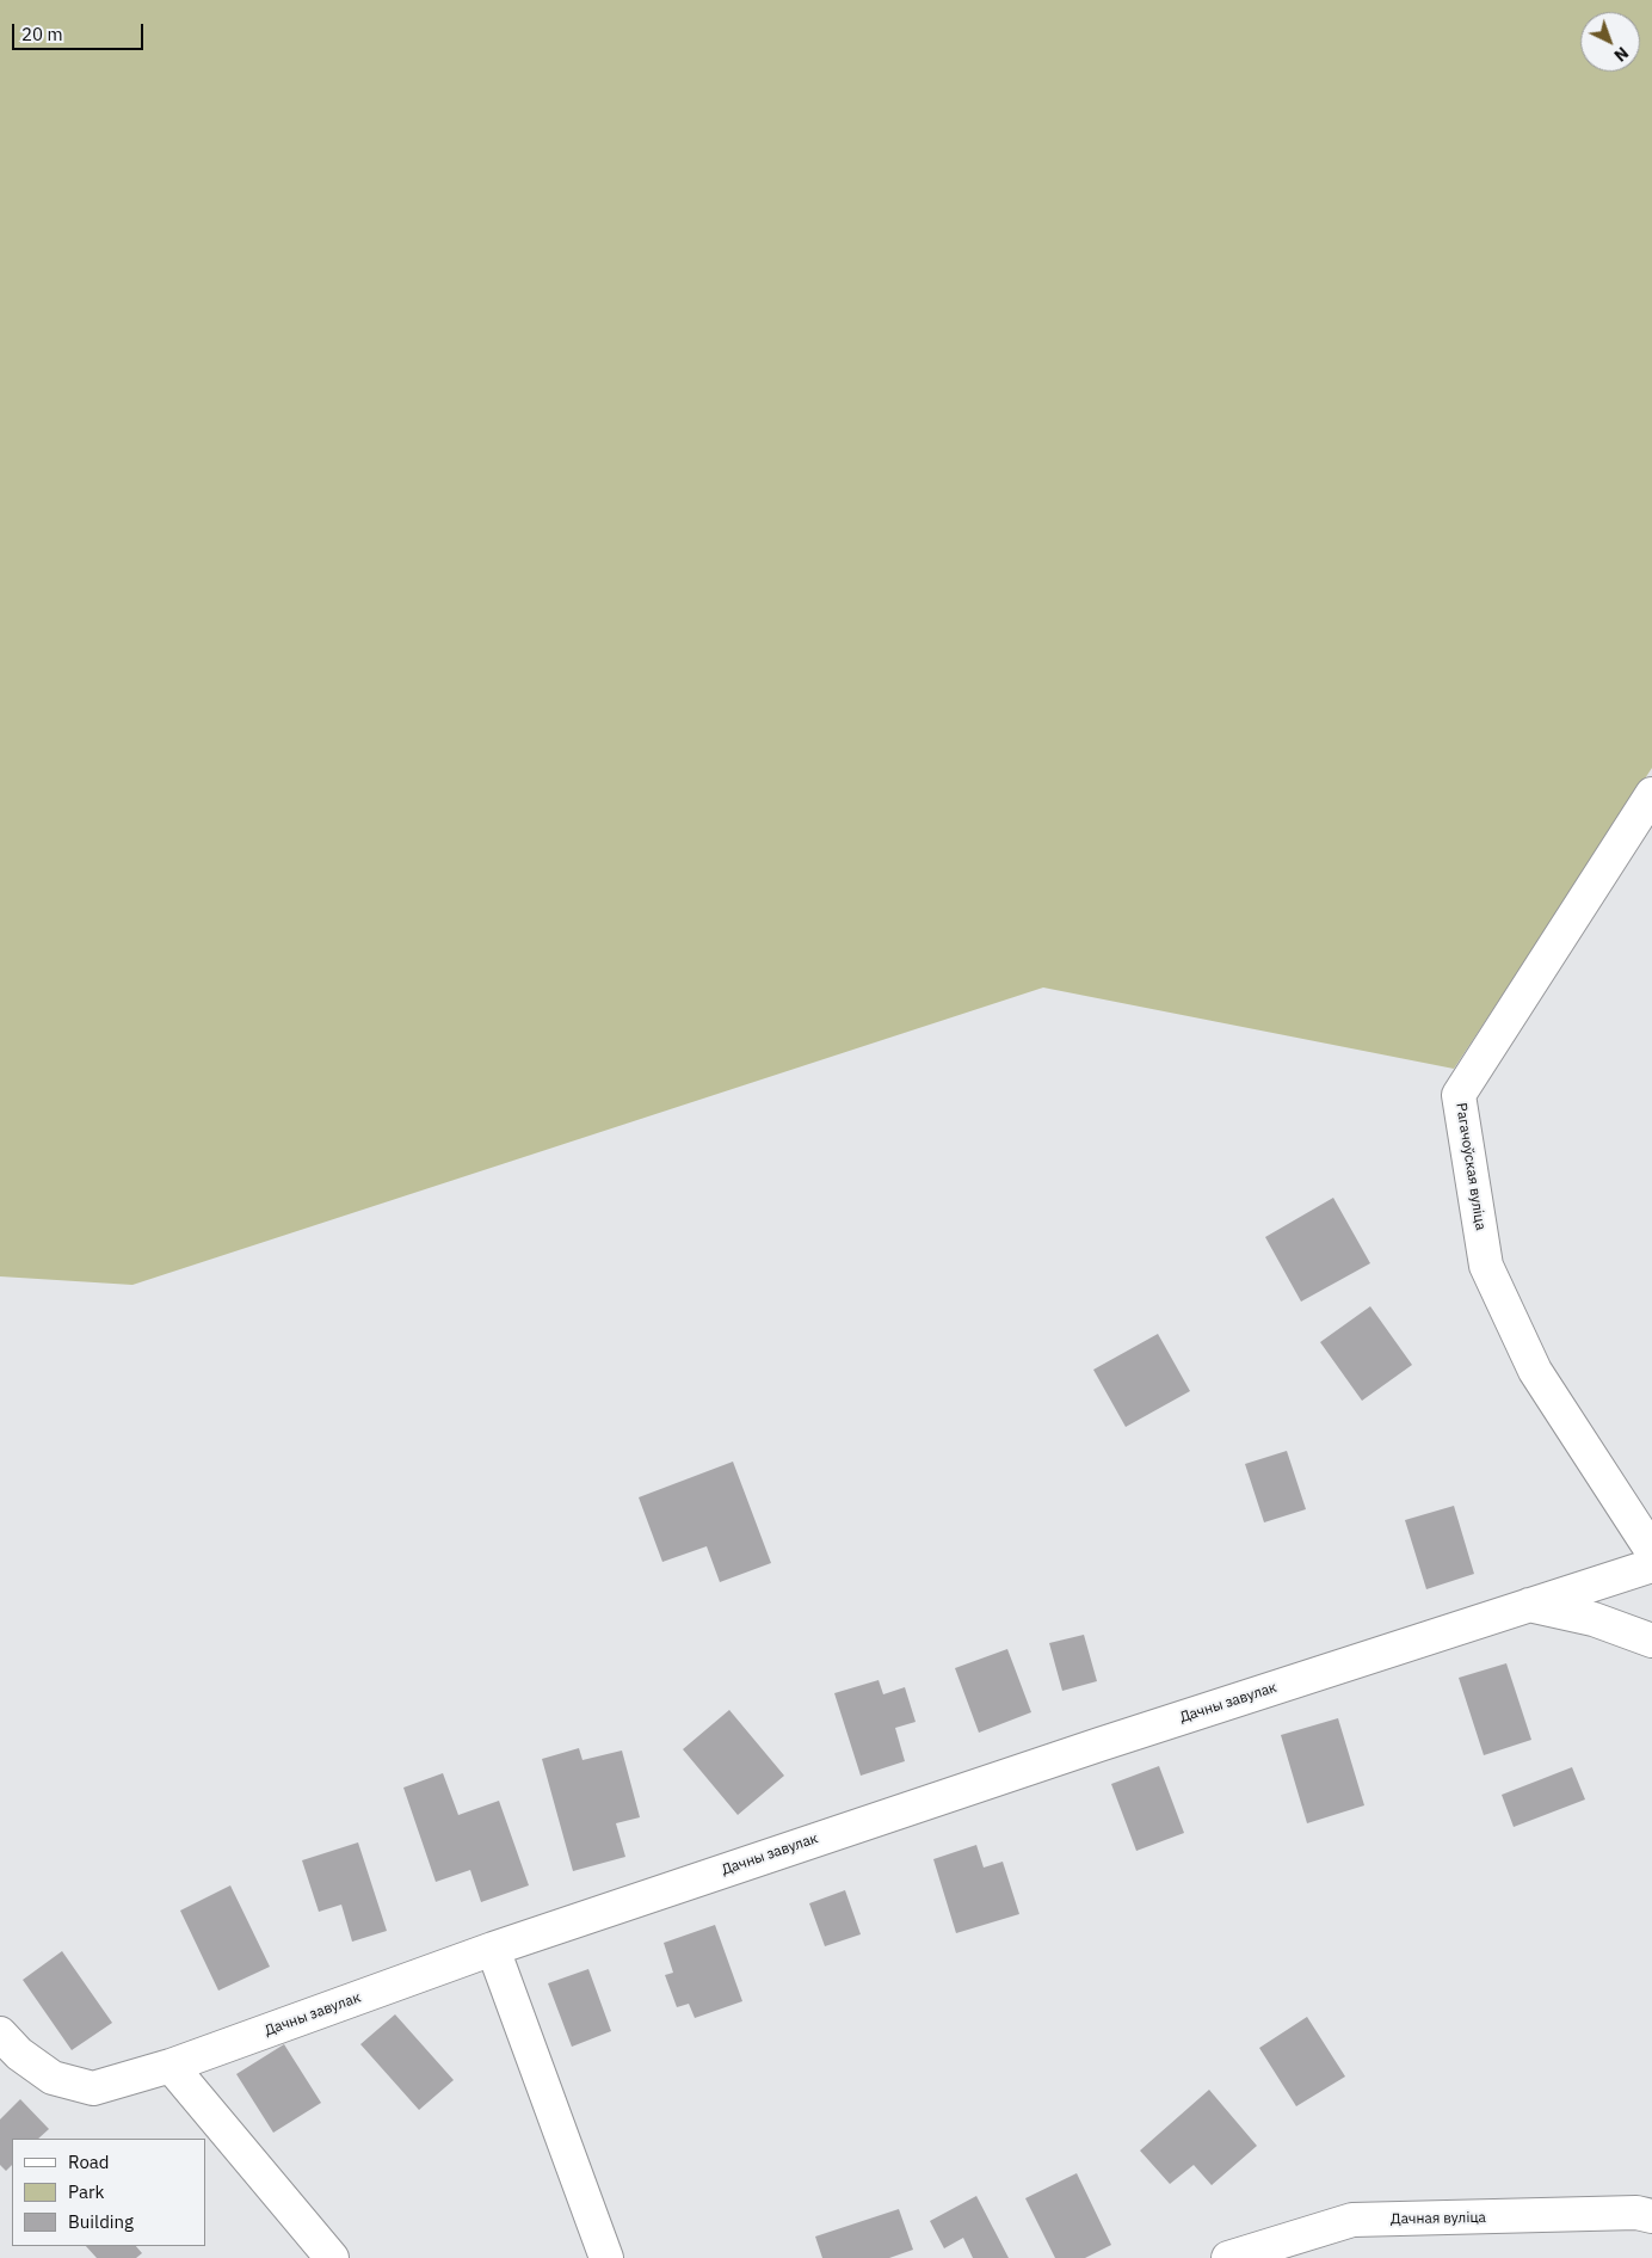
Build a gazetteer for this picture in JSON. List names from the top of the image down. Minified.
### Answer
{"streets":{"street":["Рагачоўская вуліца","Дачны завулак","Дачная вуліца"]},"legend":["Road","Park","Building"],"scale_bar":"20 m","north":"bottom right"}
